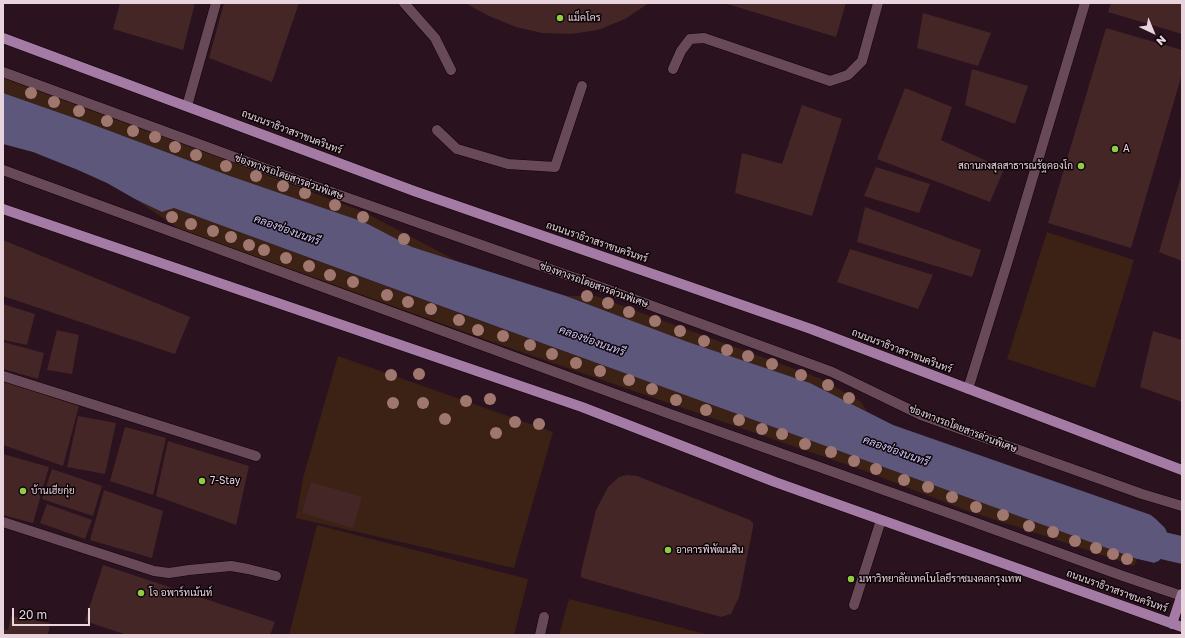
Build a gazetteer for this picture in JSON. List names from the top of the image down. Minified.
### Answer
{"streets":{"main road":["ถนนนราธิวาสราชนครินทร์"],"street":["ช่องทางรถโดยสารด่วนพิเศษ"]},"water":["คลองช่องนนทรี"],"places":["แม็คโคร","A","สถานกงสุลสาธารณรัฐคองโก","7-Stay","บ้านเฮียกุ่ย","อาคารพิพัฒนสิน","มหาวิทยาลัยเทคโนโลยีราชมงคลกรุงเทพ","โจ อพาร์ทเม้นท์"],"scale_bar":"20 m","north":"bottom right"}
